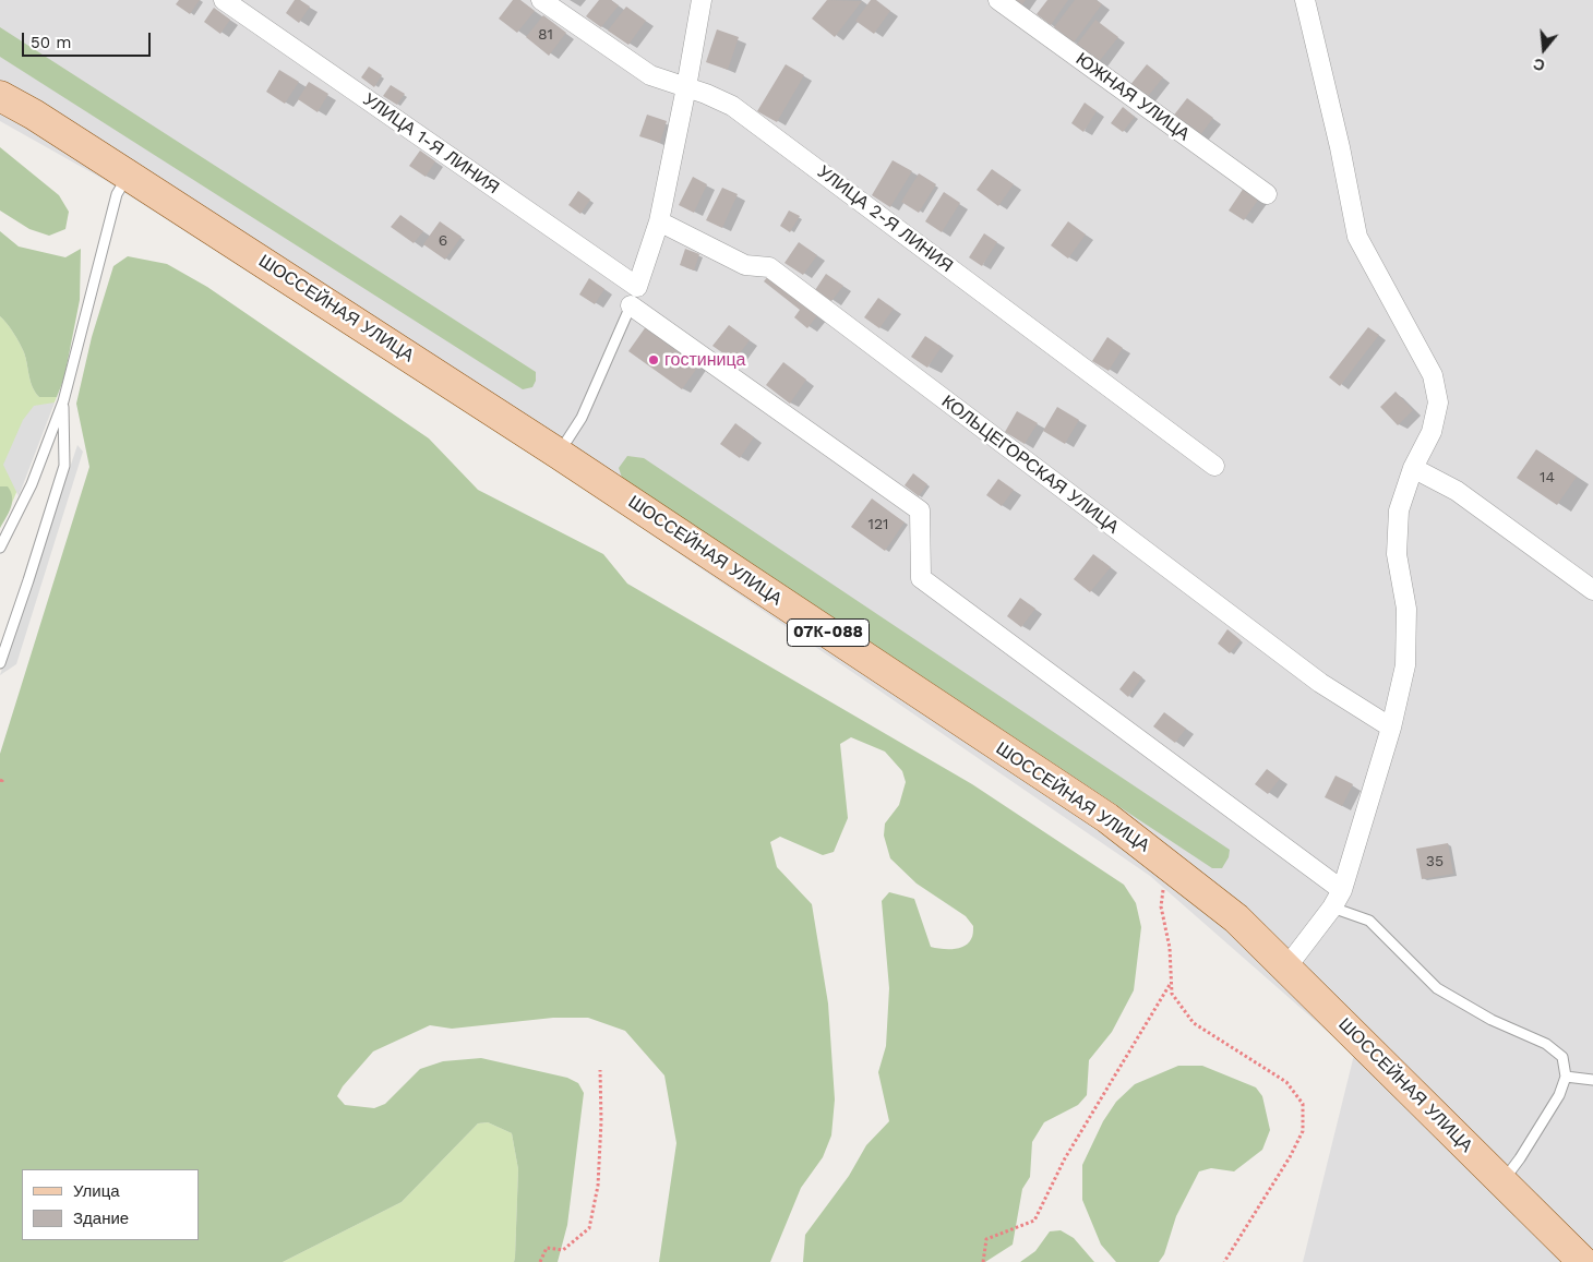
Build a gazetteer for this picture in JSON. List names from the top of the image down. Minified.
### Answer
{"streets":{"main road":["ШОССЕЙНАЯ УЛИЦА","07К-088"],"street":["ЮЖНАЯ УЛИЦА","УЛИЦА 1-Я ЛИНИЯ","УЛИЦА 2-Я ЛИНИЯ","КОЛЬЦЕГОРСКАЯ УЛИЦА"]},"places":["гостиница"],"house_numbers":["81","6","14","121","35"],"legend":["Улица","Здание"],"scale_bar":"50 m","north":"bottom"}
